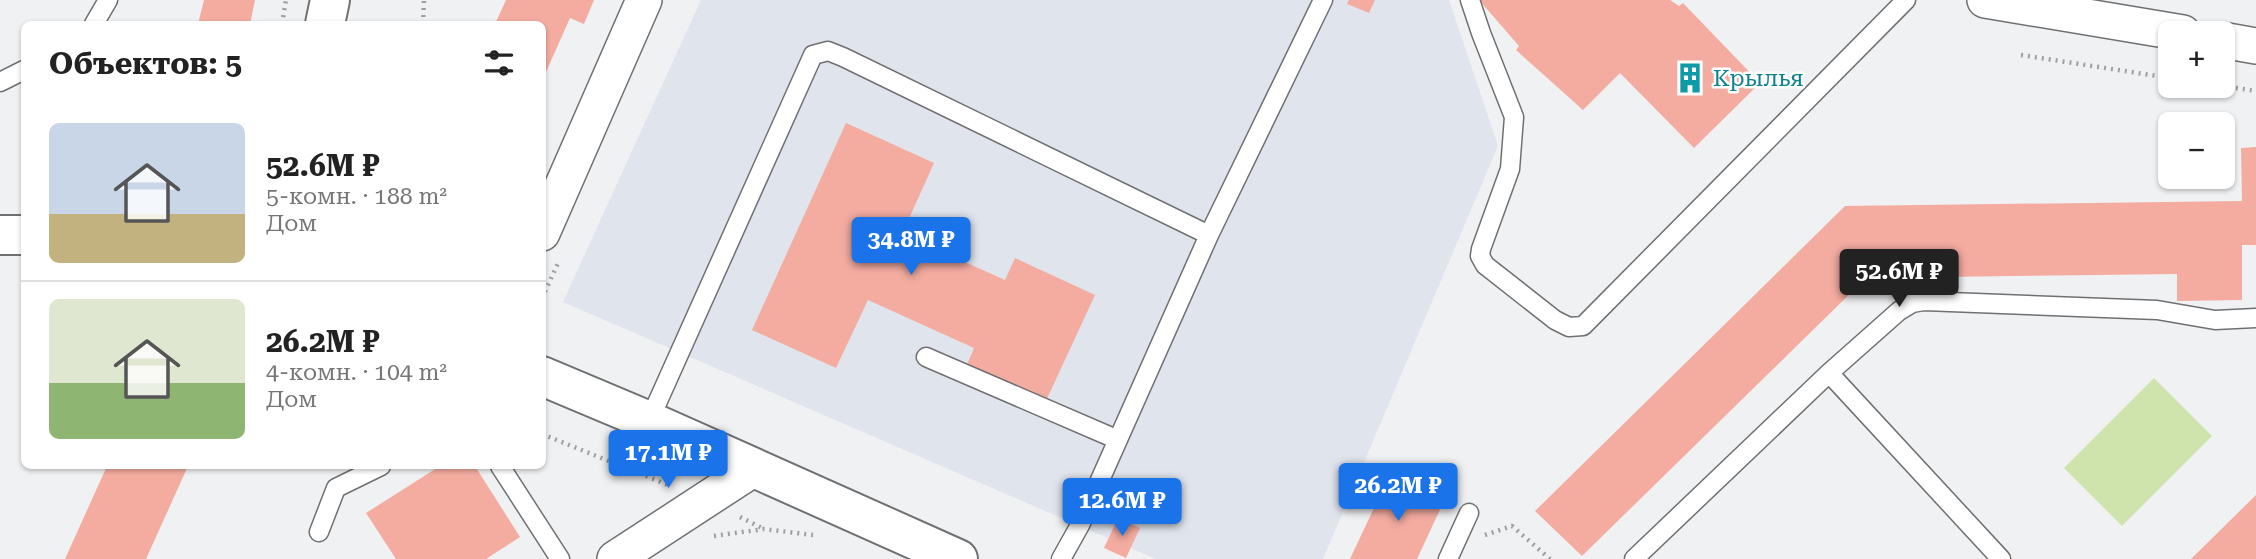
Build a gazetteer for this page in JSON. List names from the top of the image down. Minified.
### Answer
{"places":{"building":["Крылья"]},"page":{"map_buttons":["+","−"],"heading":"Объектов: 5","list":[{"name":"52.6M ₽","note":"5-комн. · 188 m² · Дом"},{"name":"26.2M ₽","note":"4-комн. · 104 m² · Дом"}],"price":["34.8M ₽","52.6M ₽","17.1M ₽","26.2M ₽","12.6M ₽"]}}
